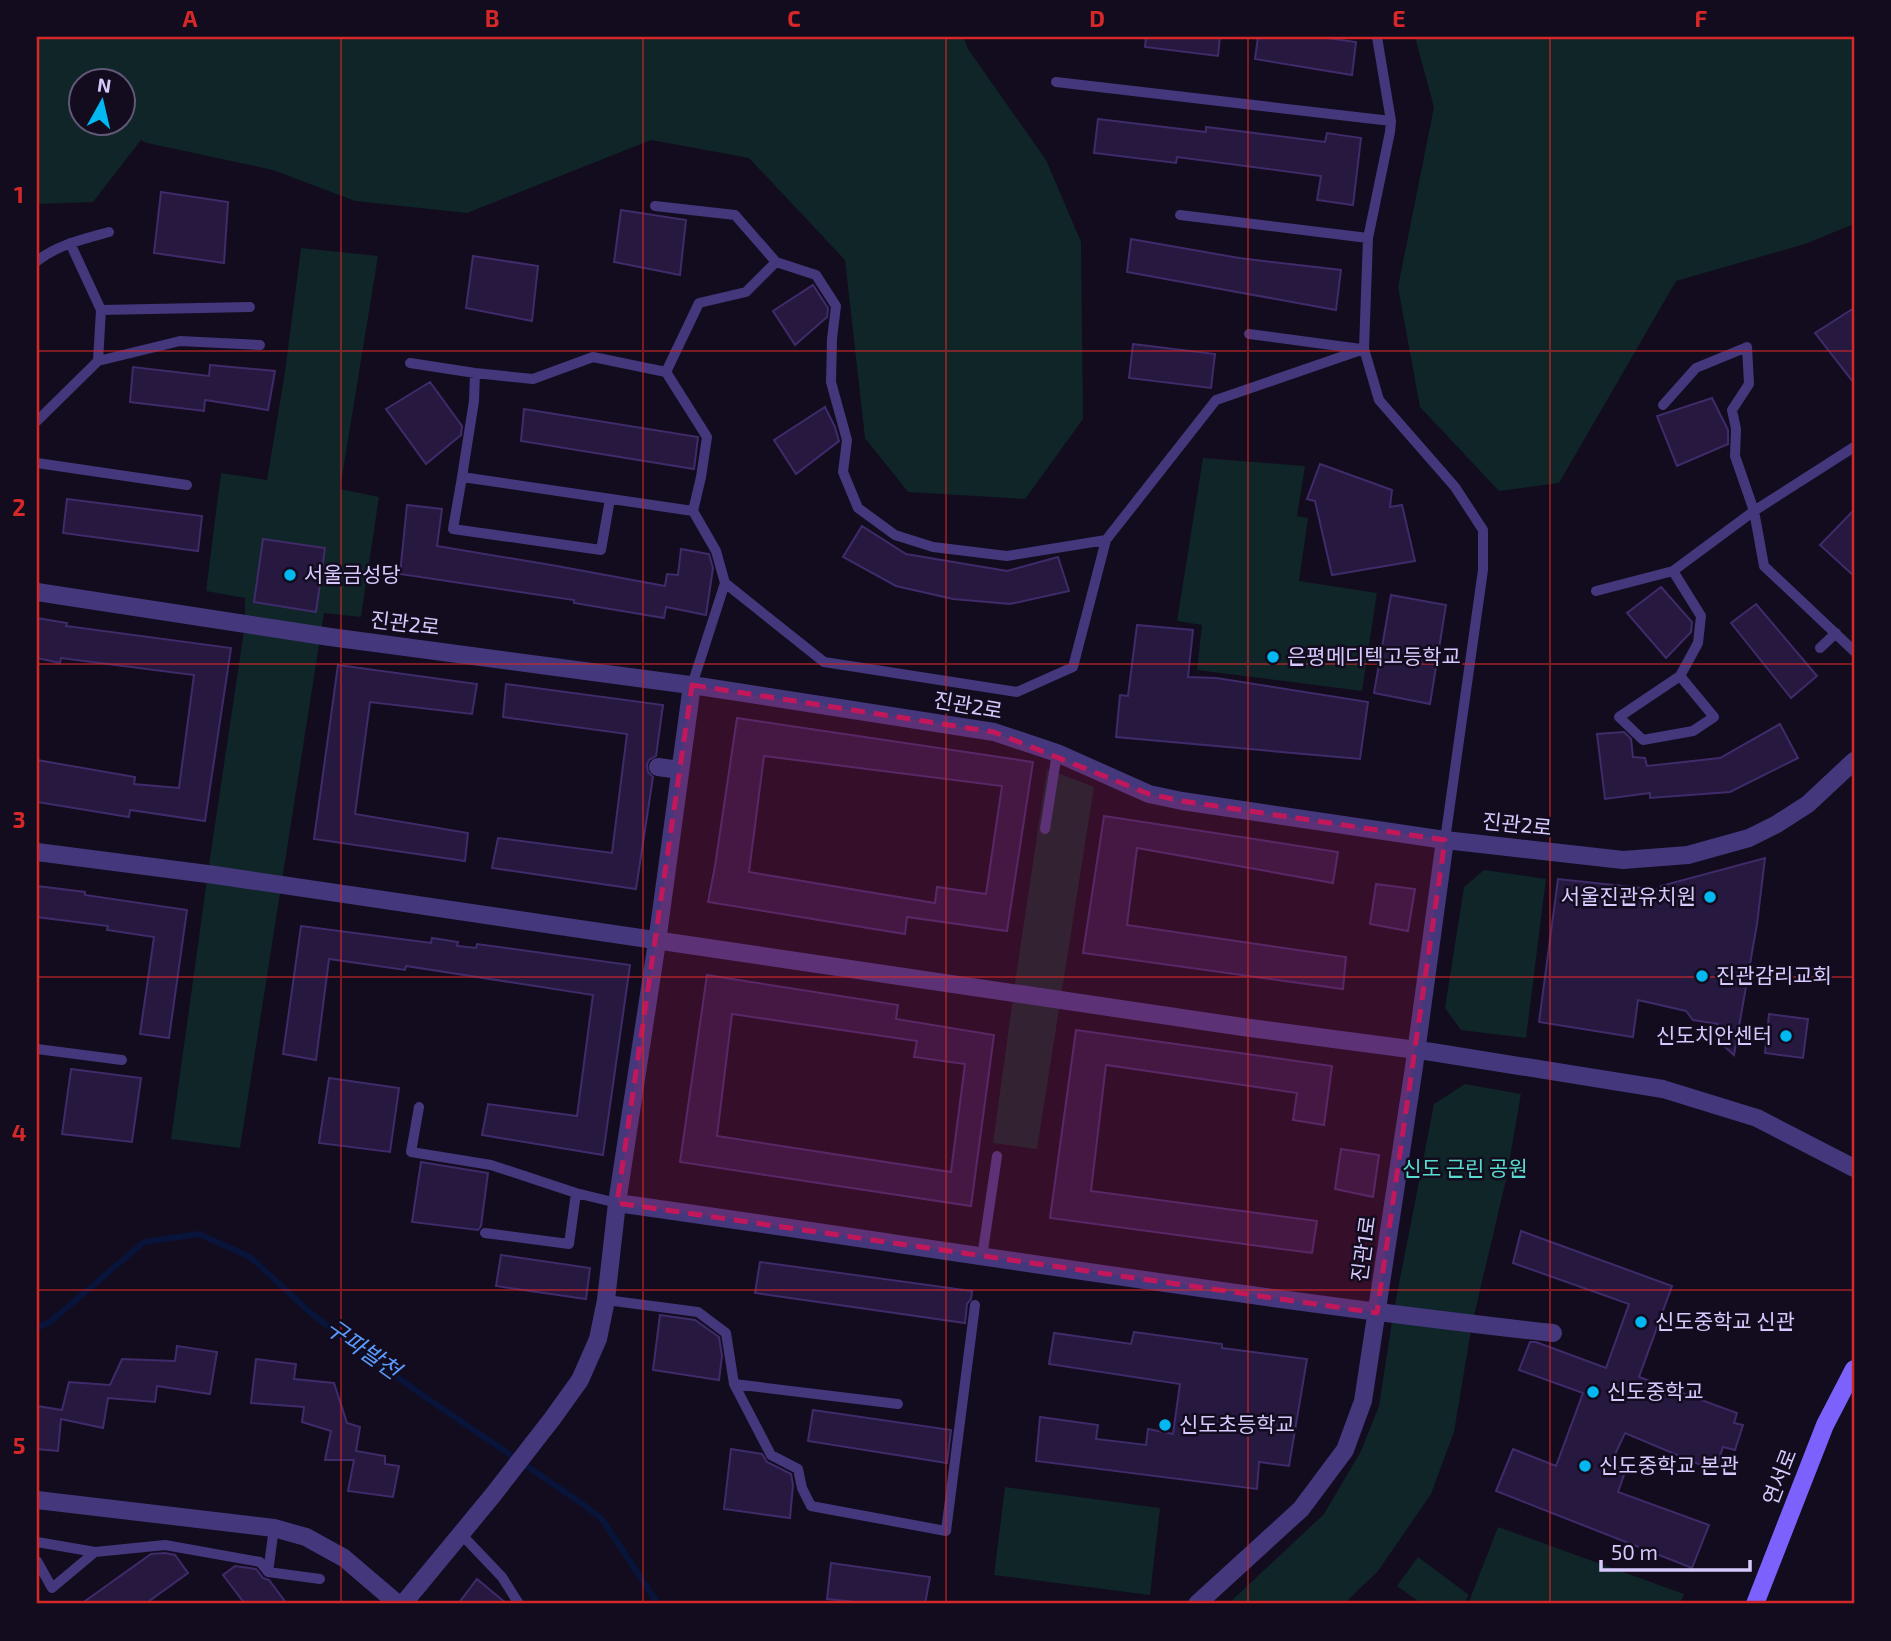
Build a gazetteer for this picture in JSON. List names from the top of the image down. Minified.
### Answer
{"streets":{"main road":["연서로"],"street":["진관2로","진관1로"]},"crossings":[["진관2로","진관1로"]],"water":["구파발천"],"parks":["신도 근린 공원"],"places":["서울금성당","은평메디텍고등학교","서울진관유치원","진관감리교회","신도치안센터","신도중학교 신관","신도중학교","신도초등학교","신도중학교 본관"],"scale_bar":"50 m","north":"top","grid":{"columns":["A","B","C","D","E","F"],"rows":["1","2","3","4","5"]}}
